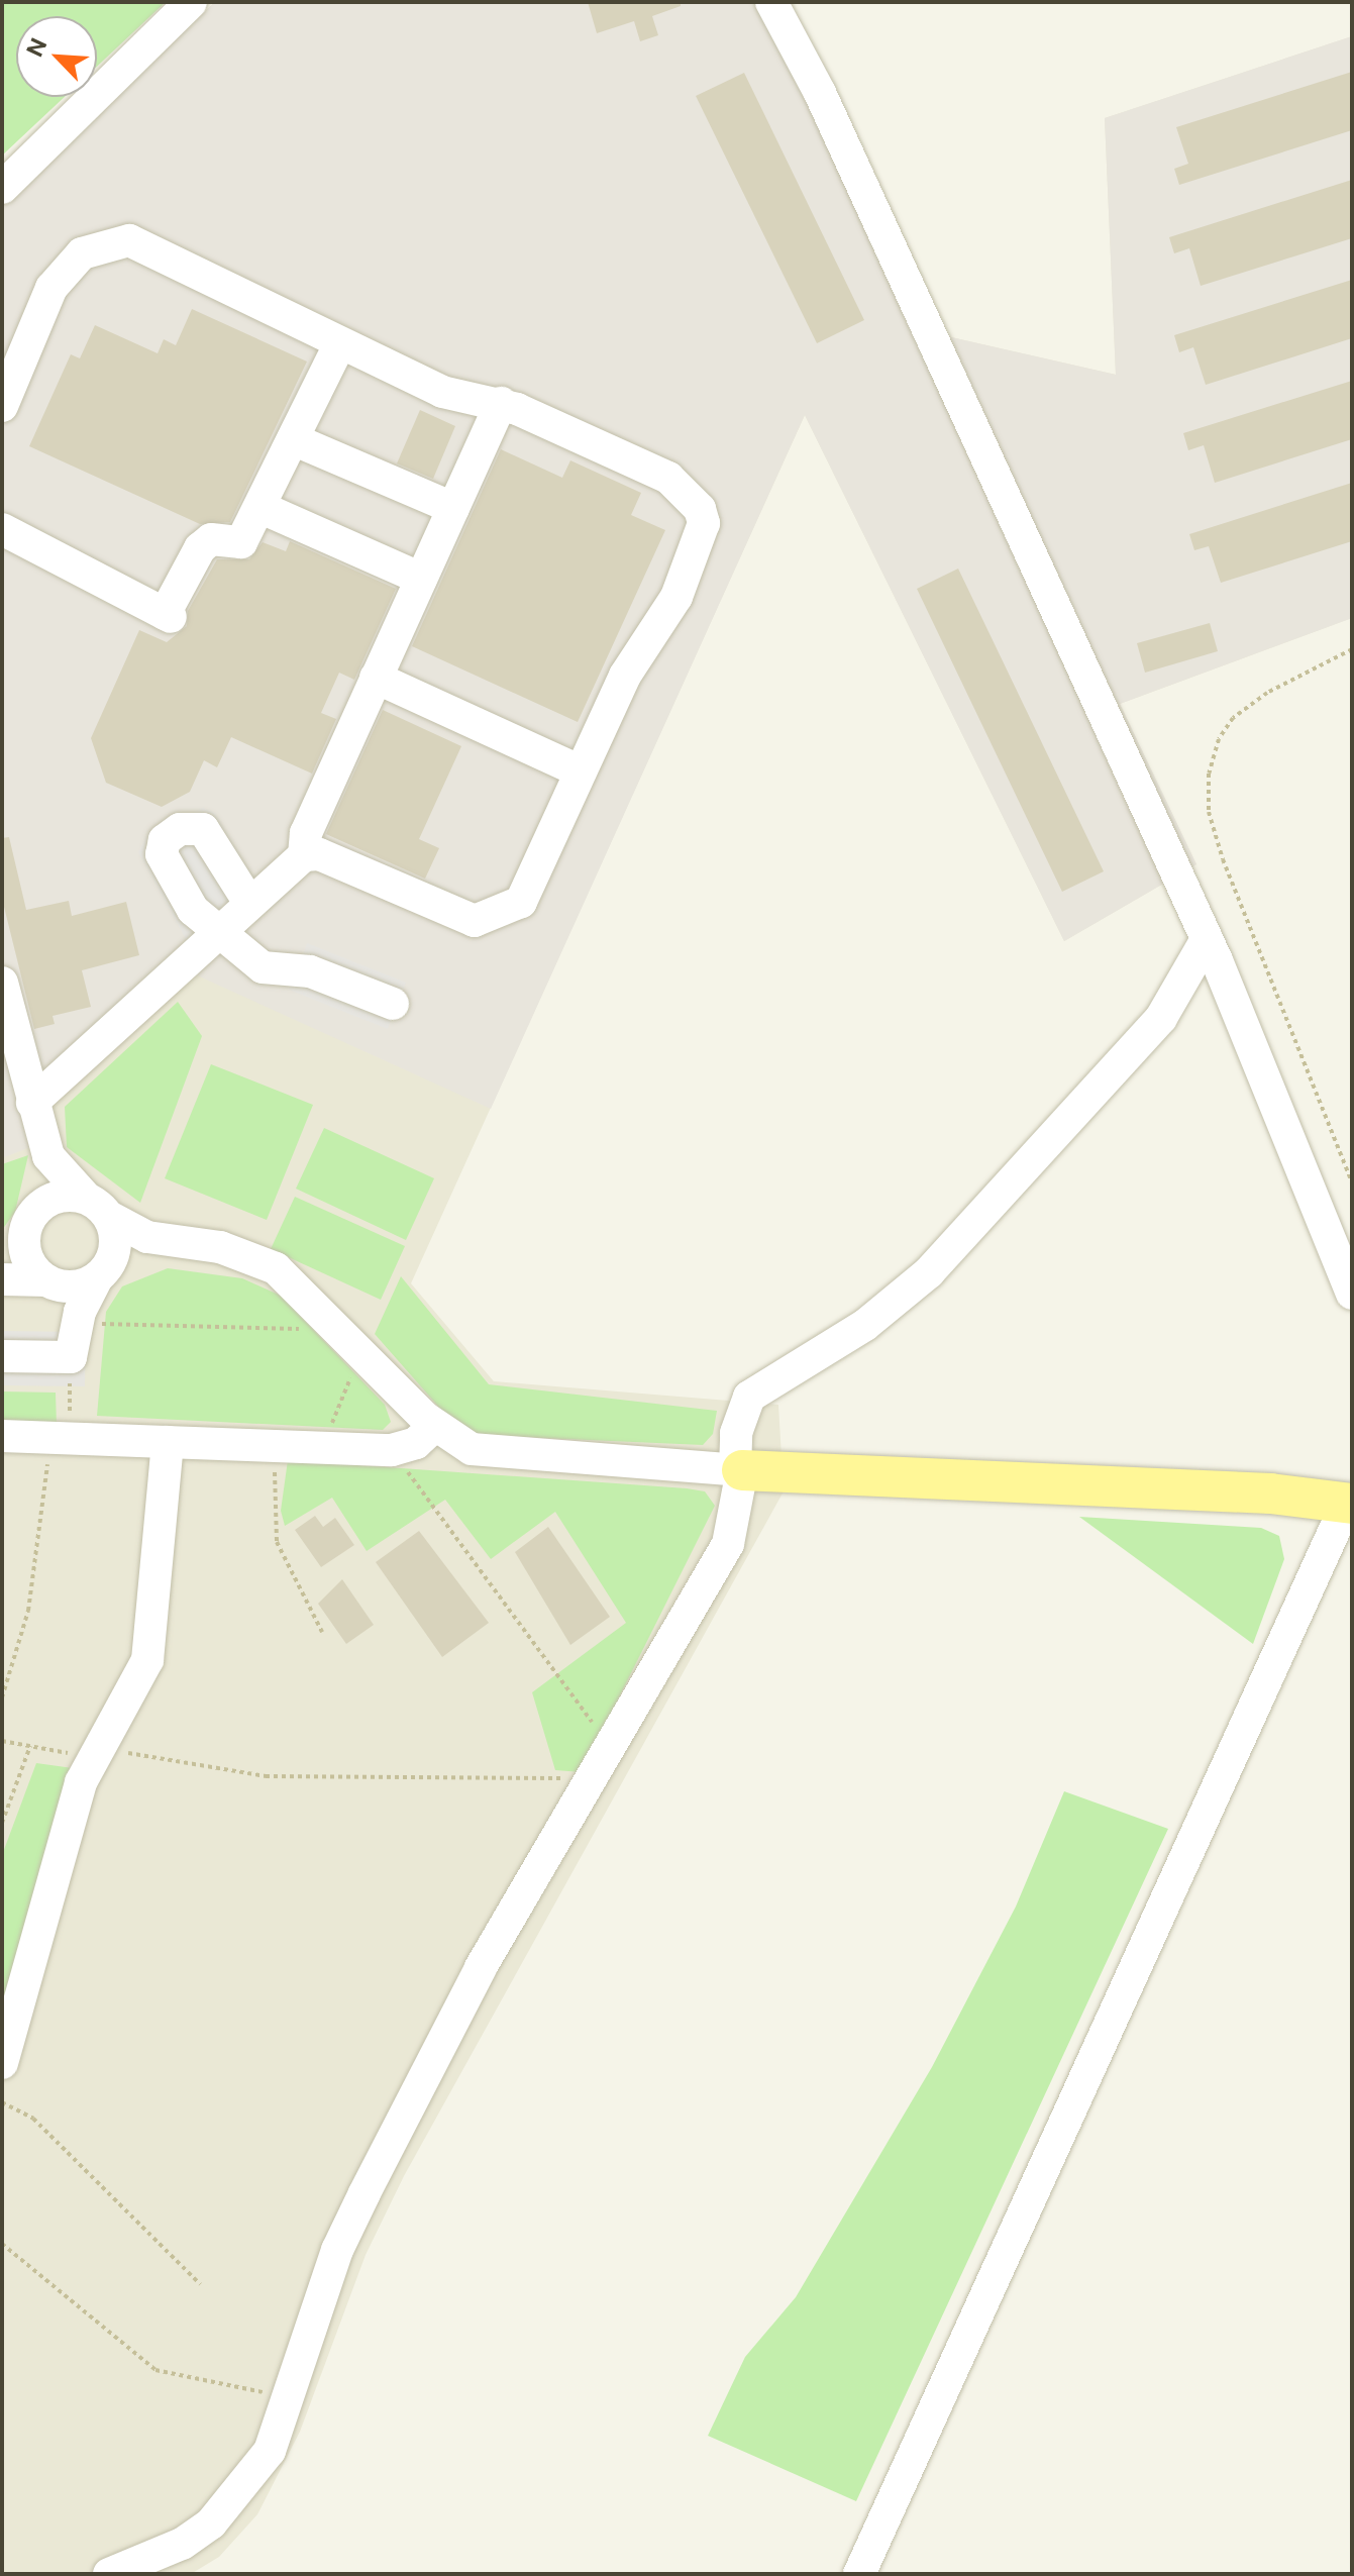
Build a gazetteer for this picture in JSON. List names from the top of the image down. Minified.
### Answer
{"north":"top left"}
